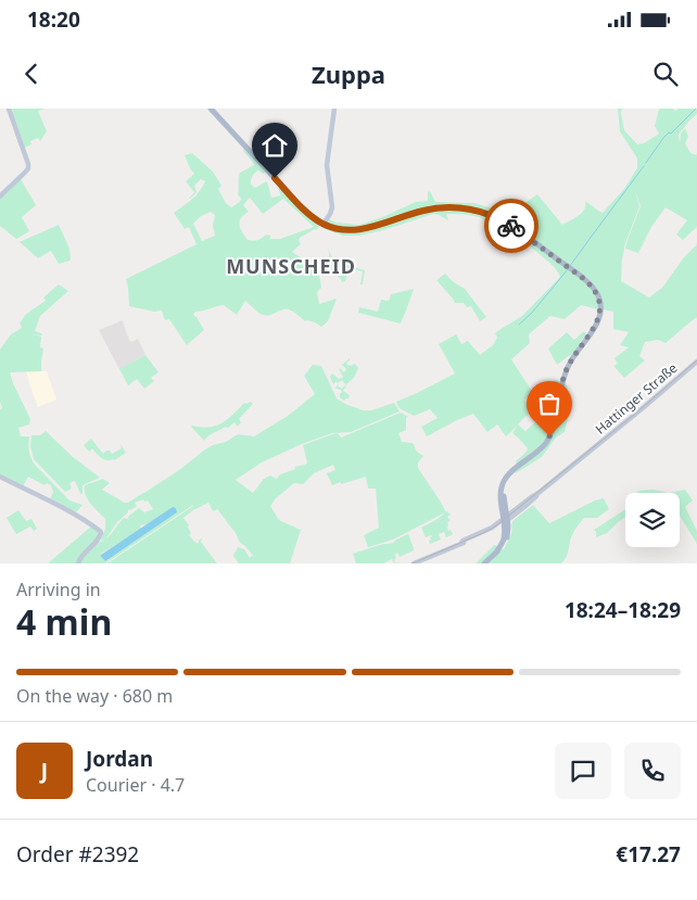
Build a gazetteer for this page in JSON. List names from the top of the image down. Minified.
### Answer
{"streets":{"street":["Hattinger Straße"]},"districts":["MUNSCHEID"],"page":{"status":"18:20","header":"Zuppa","heading":["4 min","Arriving in","18:24–18:29"],"panel":["Jordan","Courier · 4.7","Order #2392","€17.27"],"bar":"On the way · 680 m","round":"J"}}
